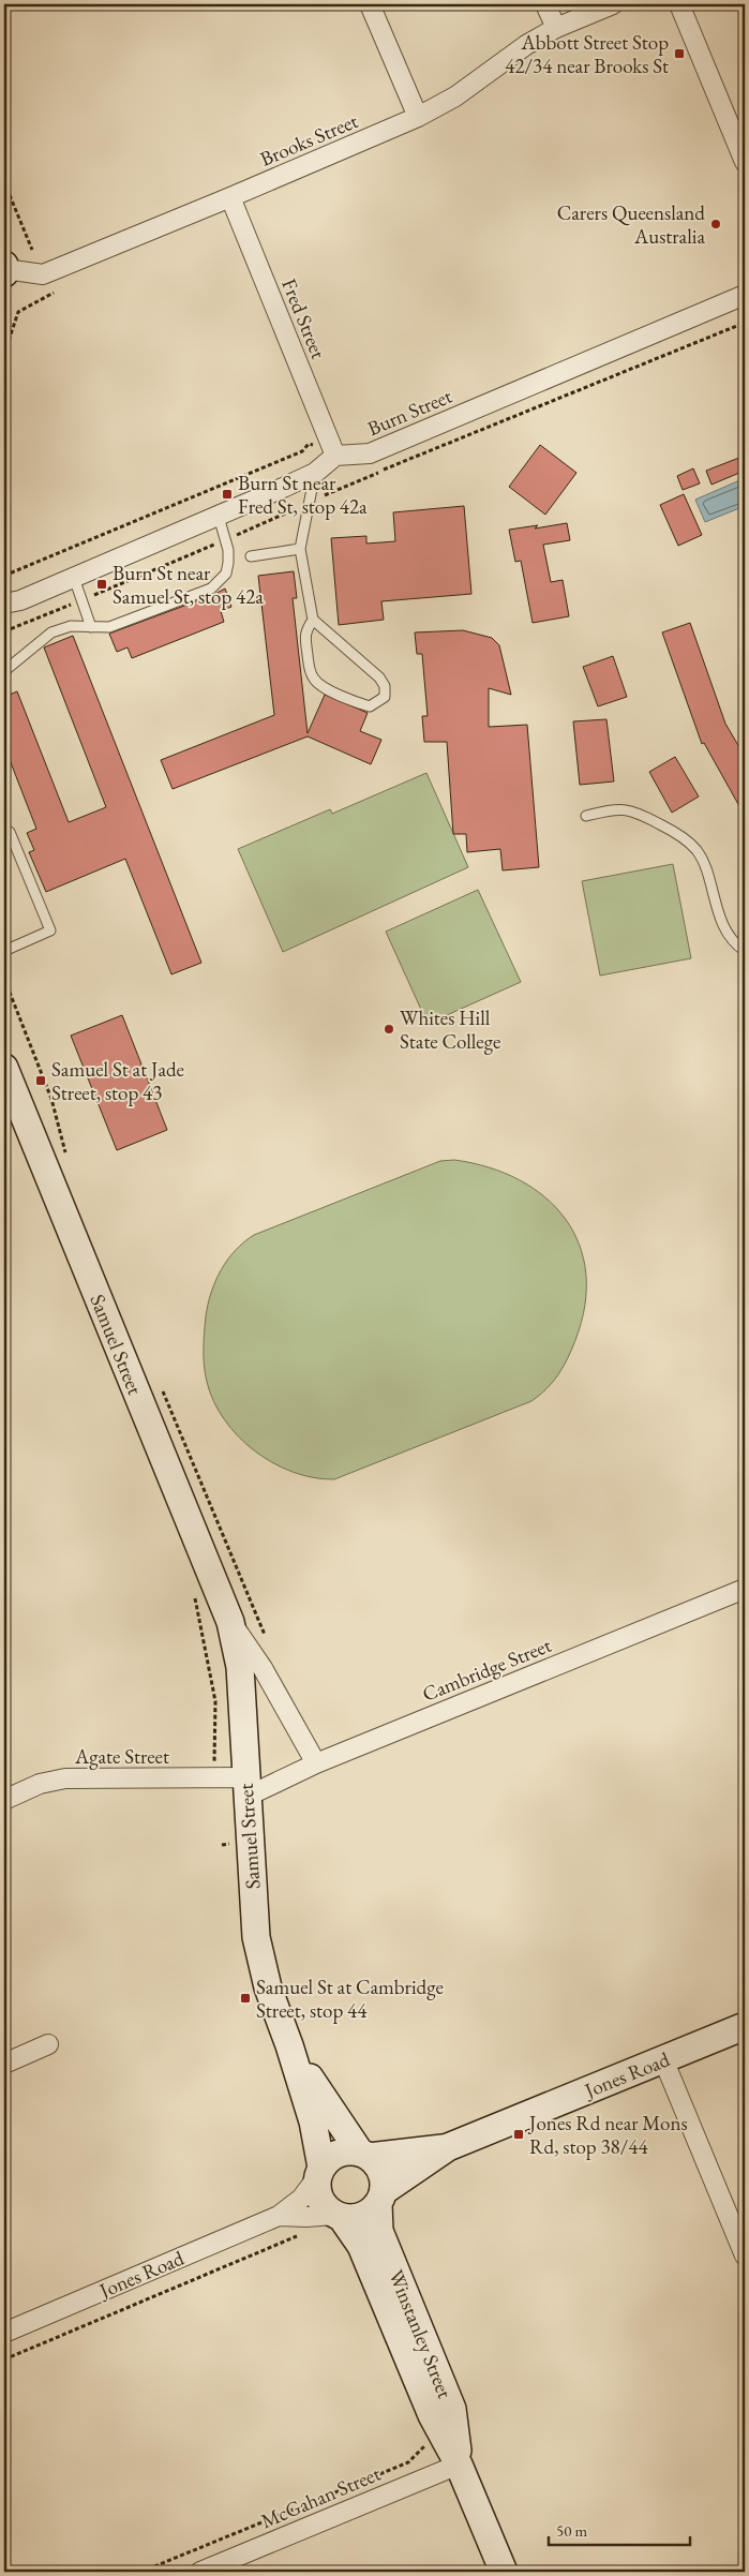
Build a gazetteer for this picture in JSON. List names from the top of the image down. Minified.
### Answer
{"streets":{"street":["Brooks Street","Fred Street","Burn Street","Samuel Street","Cambridge Street","Agate Street","Jones Road","Winstanley Street","McGahan Street"]},"crossings":[["Brooks Street","Fred Street"],["Fred Street","Burn Street"],["Samuel Street","Cambridge Street"],["Samuel Street","Agate Street"],["Samuel Street","Jones Road"],["Samuel Street","Winstanley Street"],["Cambridge Street","Agate Street"],["Jones Road","Winstanley Street"],["Winstanley Street","McGahan Street"]],"places":{"transit":["Abbott Street Stop 42/34 near Brooks St","Burn St near Fred St, stop 42a","Burn St near Samuel St, stop 42a","Samuel St at Jade Street, stop 43","Samuel St at Cambridge Street, stop 44","Jones Rd near Mons Rd, stop 38/44"],"other":["Carers Queensland Australia","Whites Hill State College"]},"scale_bar":"50 m"}
